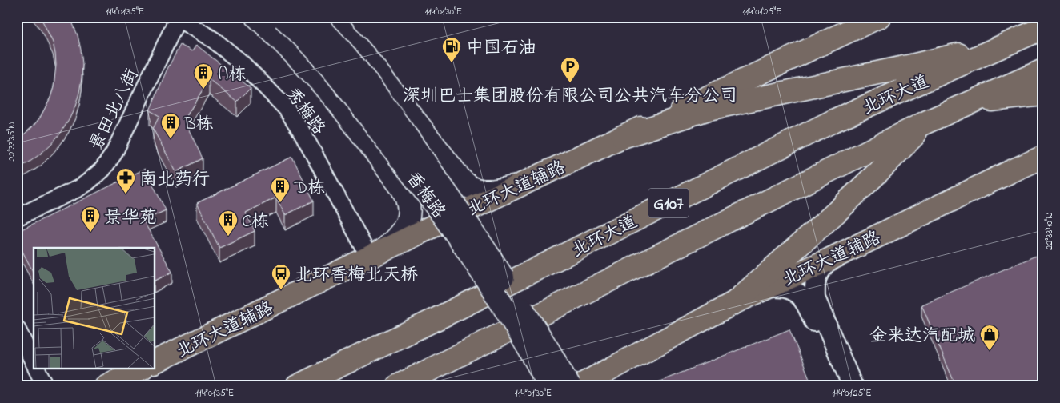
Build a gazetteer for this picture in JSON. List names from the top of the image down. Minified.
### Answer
{"streets":{"main road":["北环大道","北环大道辅路","香梅路","G107"],"street":["景田北八街","秀梅路"]},"crossings":[["景田北八街","秀梅路"],["秀梅路","北环大道辅路"]],"places":{"fuel station":["中国石油"],"parking":["深圳巴士集团股份有限公司公共汽车分公司"],"building":["A栋","B栋","D栋","景华苑","C栋"],"pharmacy":["南北药行"],"bus stop":["北环香梅北天桥"],"shop":["金来达汽配城"]},"coordinates":["114°01'35\"E","114°01'30\"E","114°01'25\"E","22°33'35\"N","22°33'40\"N"]}
